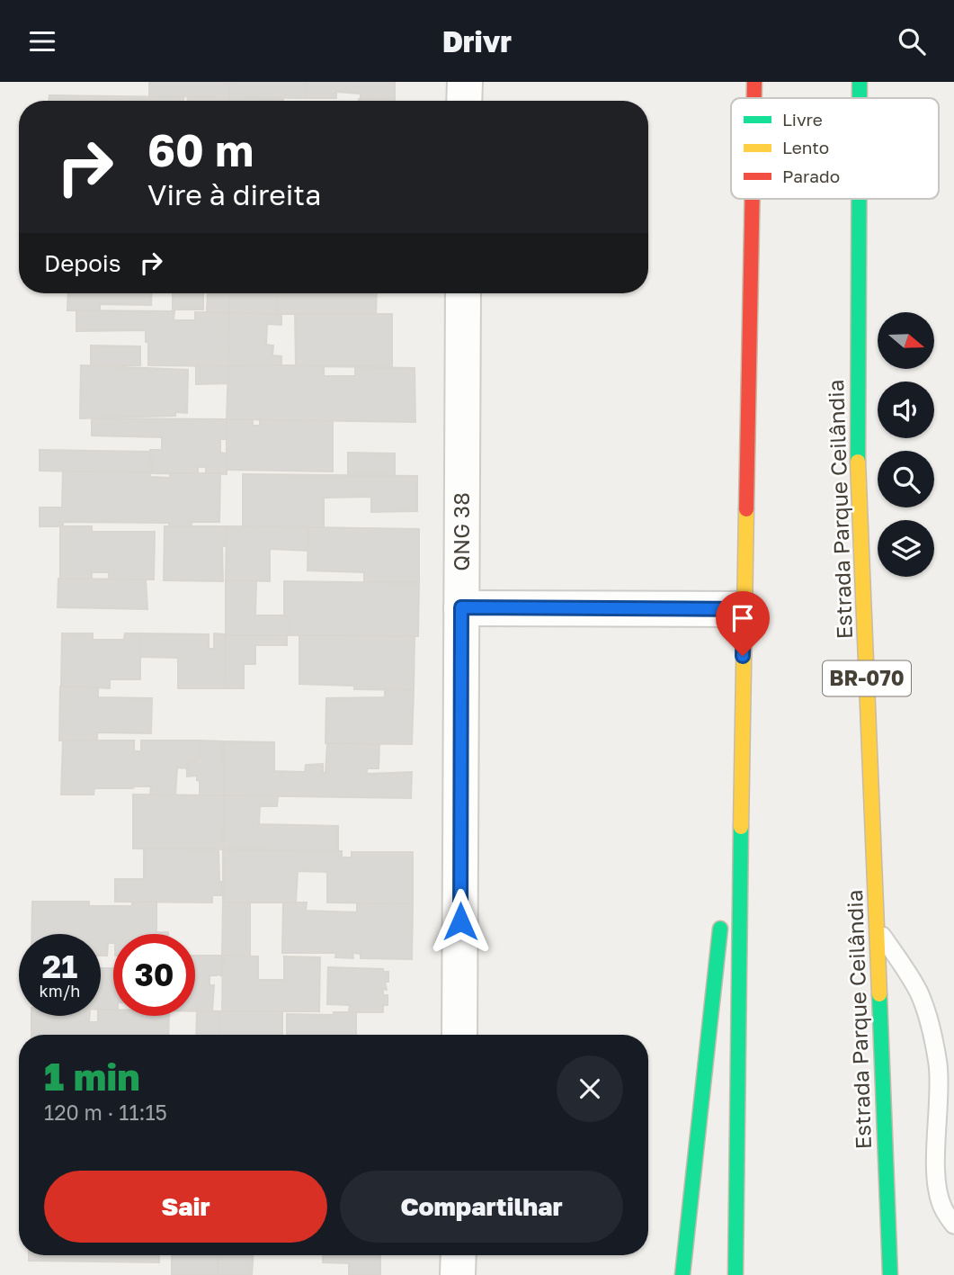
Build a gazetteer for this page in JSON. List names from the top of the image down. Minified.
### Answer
{"streets":{"highway":["Estrada Parque Ceilândia","BR-070"],"street":["QNG 38"]},"legend":["Livre","Lento","Parado"],"north":"right","page":{"header":"Drivr","turn":["60 m","Vire à direita"],"then":"Depois","speed":"21 km/h","limit":"30","heading":["1 min","120 m · 11:15"],"buttons":["Sair","Compartilhar"]}}
